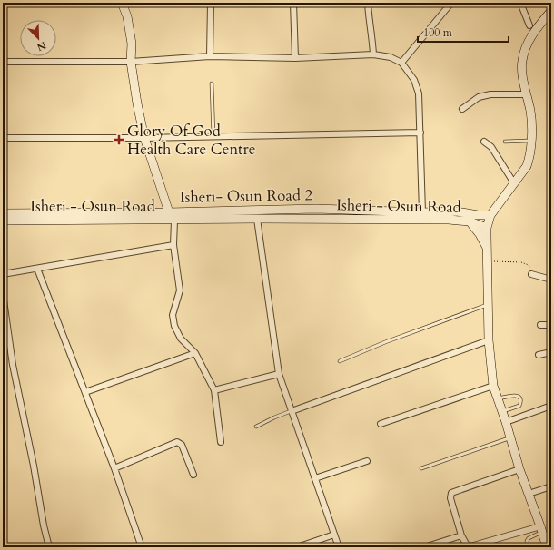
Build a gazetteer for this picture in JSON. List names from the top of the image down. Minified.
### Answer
{"streets":{"main road":["Isheri- Osun Road 2","Isheri - Osun Road"]},"crossings":[["Isheri- Osun Road 2","Isheri - Osun Road"]],"places":{"health":["Glory Of God Health Care Centre"]},"scale_bar":"100 m","north":"bottom right"}
